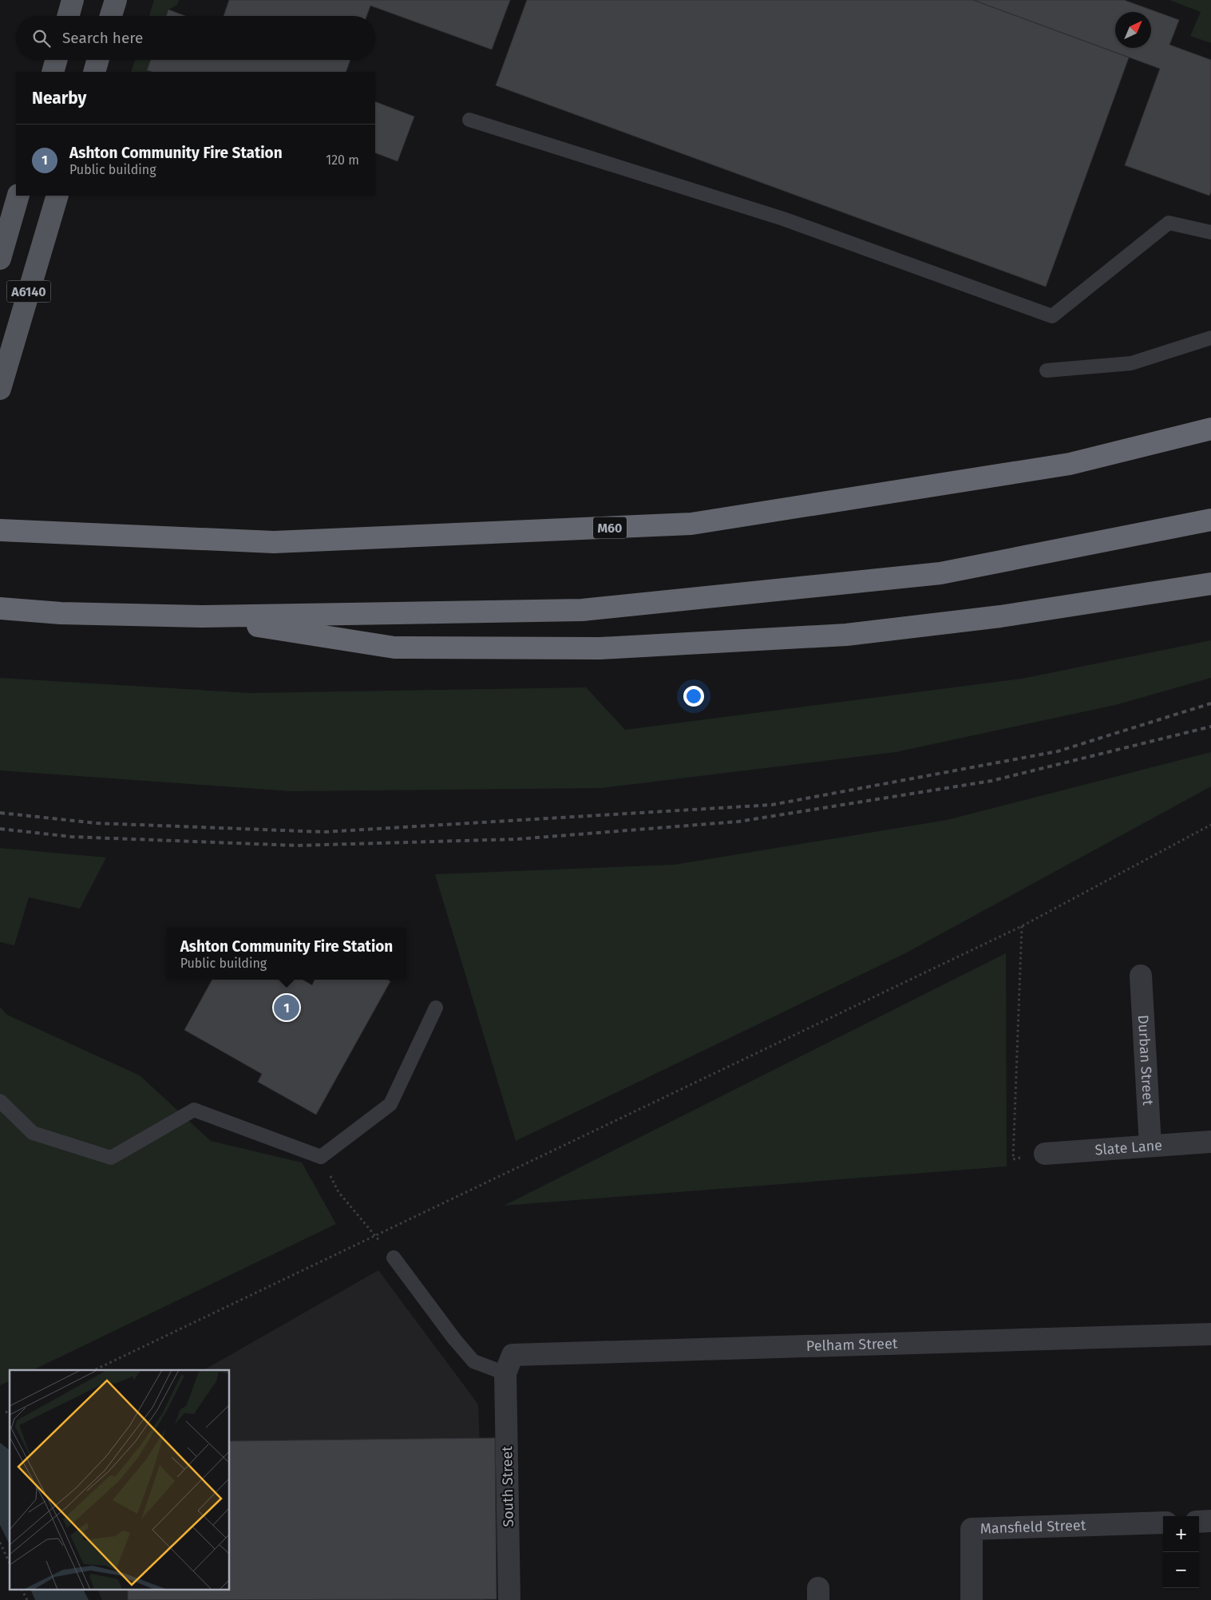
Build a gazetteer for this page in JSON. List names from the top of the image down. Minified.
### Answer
{"streets":{"highway":["M60"],"main road":["A6140"],"street":["Durban Street","Slate Lane","Pelham Street","South Street","Mansfield Street"]},"crossings":[["Durban Street","Slate Lane"],["Pelham Street","South Street"]],"north":"top right","page":{"search":"Search here","heading":"Nearby","list":[{"mark":"1","name":"Ashton Community Fire Station","note":"Public building","value":"120 m"}],"popup":["Ashton Community Fire Station","Public building"],"pins":"1","map_buttons":["+","−"]}}
